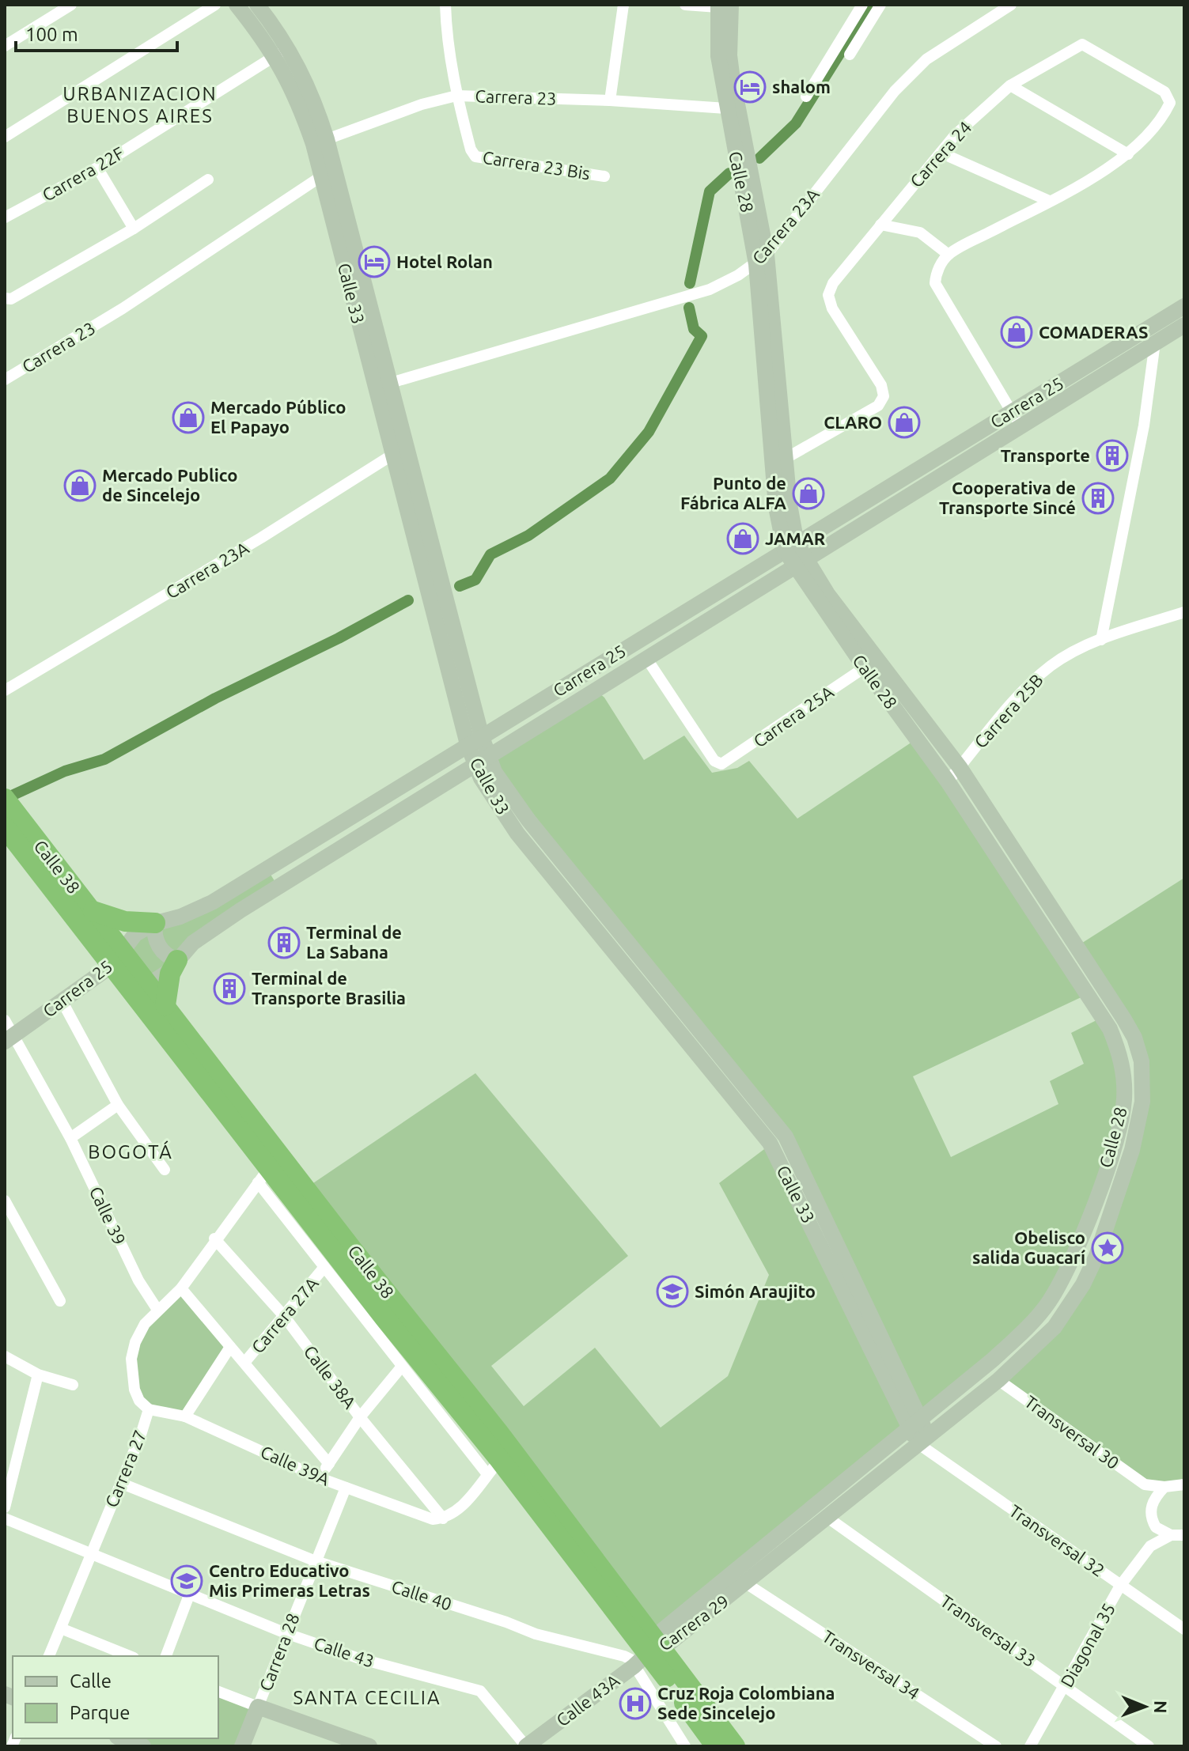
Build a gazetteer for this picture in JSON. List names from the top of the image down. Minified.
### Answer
{"streets":{"highway":["Calle 38"],"street":["Carrera 23","Carrera 24","Carrera 23 Bis","Carrera 22F","Calle 28","Carrera 23A","Calle 33","Carrera 25","Carrera 25B","Carrera 25A","Calle 39","Carrera 27A","Calle 38A","Transversal 30","Calle 39A","Carrera 27","Transversal 32","Calle 40","Carrera 29","Transversal 33","Diagonal 35","Carrera 28","Calle 43","Transversal 34","Calle 43A"]},"crossings":[["Carrera 23","Carrera 23 Bis"],["Carrera 23","Calle 28"],["Carrera 23","Calle 33"],["Carrera 24","Calle 28"],["Carrera 22F","Calle 33"],["Calle 28","Carrera 23A"],["Calle 28","Carrera 25"],["Calle 28","Carrera 25B"],["Calle 28","Carrera 25A"],["Calle 28","Carrera 29"],["Carrera 23A","Calle 33"],["Calle 33","Carrera 25"],["Calle 33","Transversal 32"],["Calle 33","Carrera 29"],["Carrera 25","Carrera 25A"],["Carrera 25","Calle 38"],["Carrera 25","Calle 39"],["Calle 38","Carrera 27"],["Calle 38","Calle 40"],["Calle 38","Carrera 29"],["Calle 38","Calle 43A"],["Calle 39","Carrera 27"],["Carrera 27A","Calle 38A"],["Carrera 27A","Calle 39A"],["Calle 38A","Calle 39A"],["Calle 38A","Carrera 27"],["Transversal 30","Carrera 29"],["Calle 39A","Carrera 27"],["Calle 39A","Carrera 28"],["Carrera 27","Calle 40"],["Carrera 27","Calle 43"],["Transversal 32","Carrera 29"],["Transversal 32","Diagonal 35"],["Calle 40","Carrera 29"],["Calle 40","Carrera 28"],["Calle 40","Calle 43A"],["Carrera 29","Transversal 33"],["Carrera 29","Transversal 34"],["Carrera 29","Calle 43A"],["Transversal 33","Diagonal 35"],["Carrera 28","Calle 43"],["Calle 43","Calle 43A"]],"districts":["URBANIZACION BUENOS AIRES","BOGOTÁ","SANTA CECILIA"],"places":{"hotel":["shalom","Hotel Rolan"],"shop":["COMADERAS","Mercado Público El Papayo","CLARO","Mercado Publico de Sincelejo","Punto de Fábrica ALFA","JAMAR"],"building":["Transporte","Cooperativa de Transporte Sincé","Terminal de La Sabana","Terminal de Transporte Brasilia"],"place":["Obelisco salida Guacarí"],"school or university":["Simón Araujito","Centro Educativo Mis Primeras Letras"],"hospital":["Cruz Roja Colombiana Sede Sincelejo"]},"legend":["Calle","Parque"],"scale_bar":"100 m","north":"right"}
